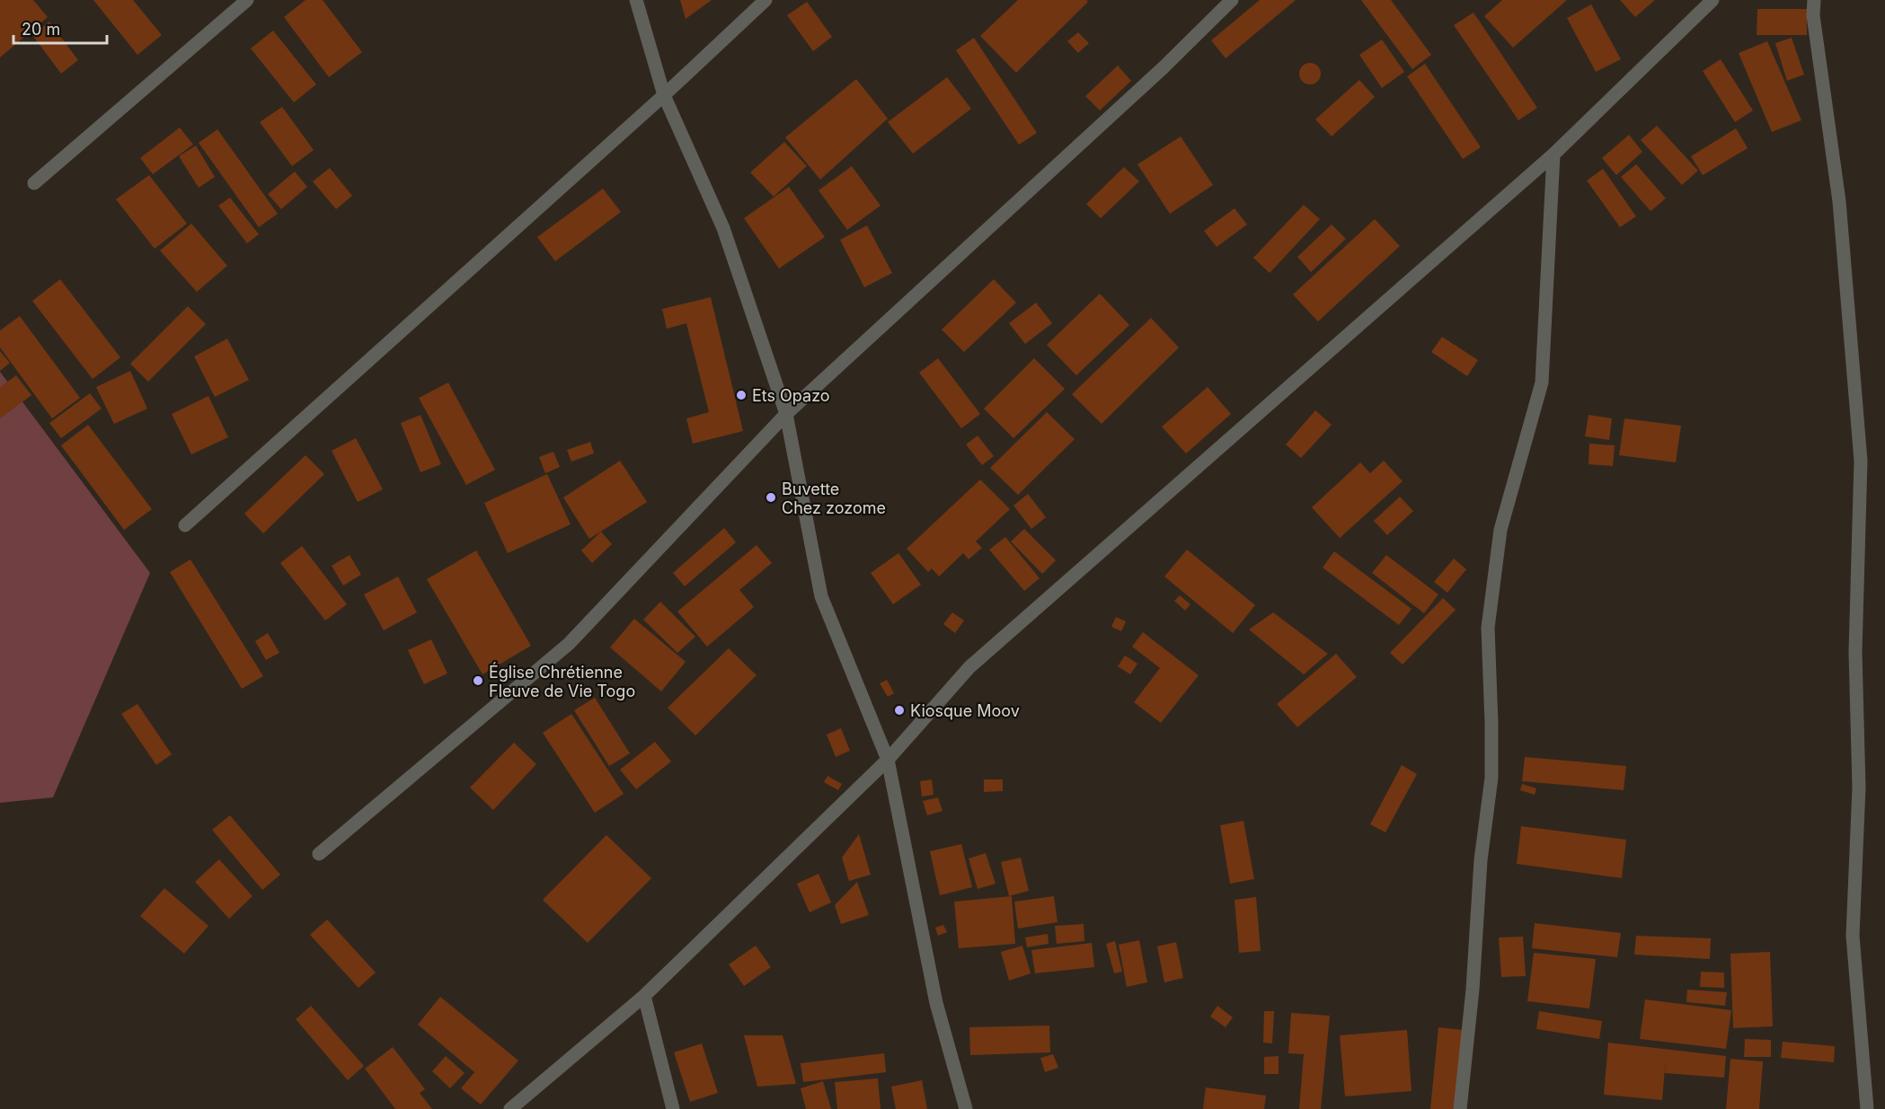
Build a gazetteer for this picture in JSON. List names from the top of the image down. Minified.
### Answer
{"places":["Ets Opazo","Buvette Chez zozome","Église Chrétienne Fleuve de Vie Togo","Kiosque Moov"],"scale_bar":"20 m"}
